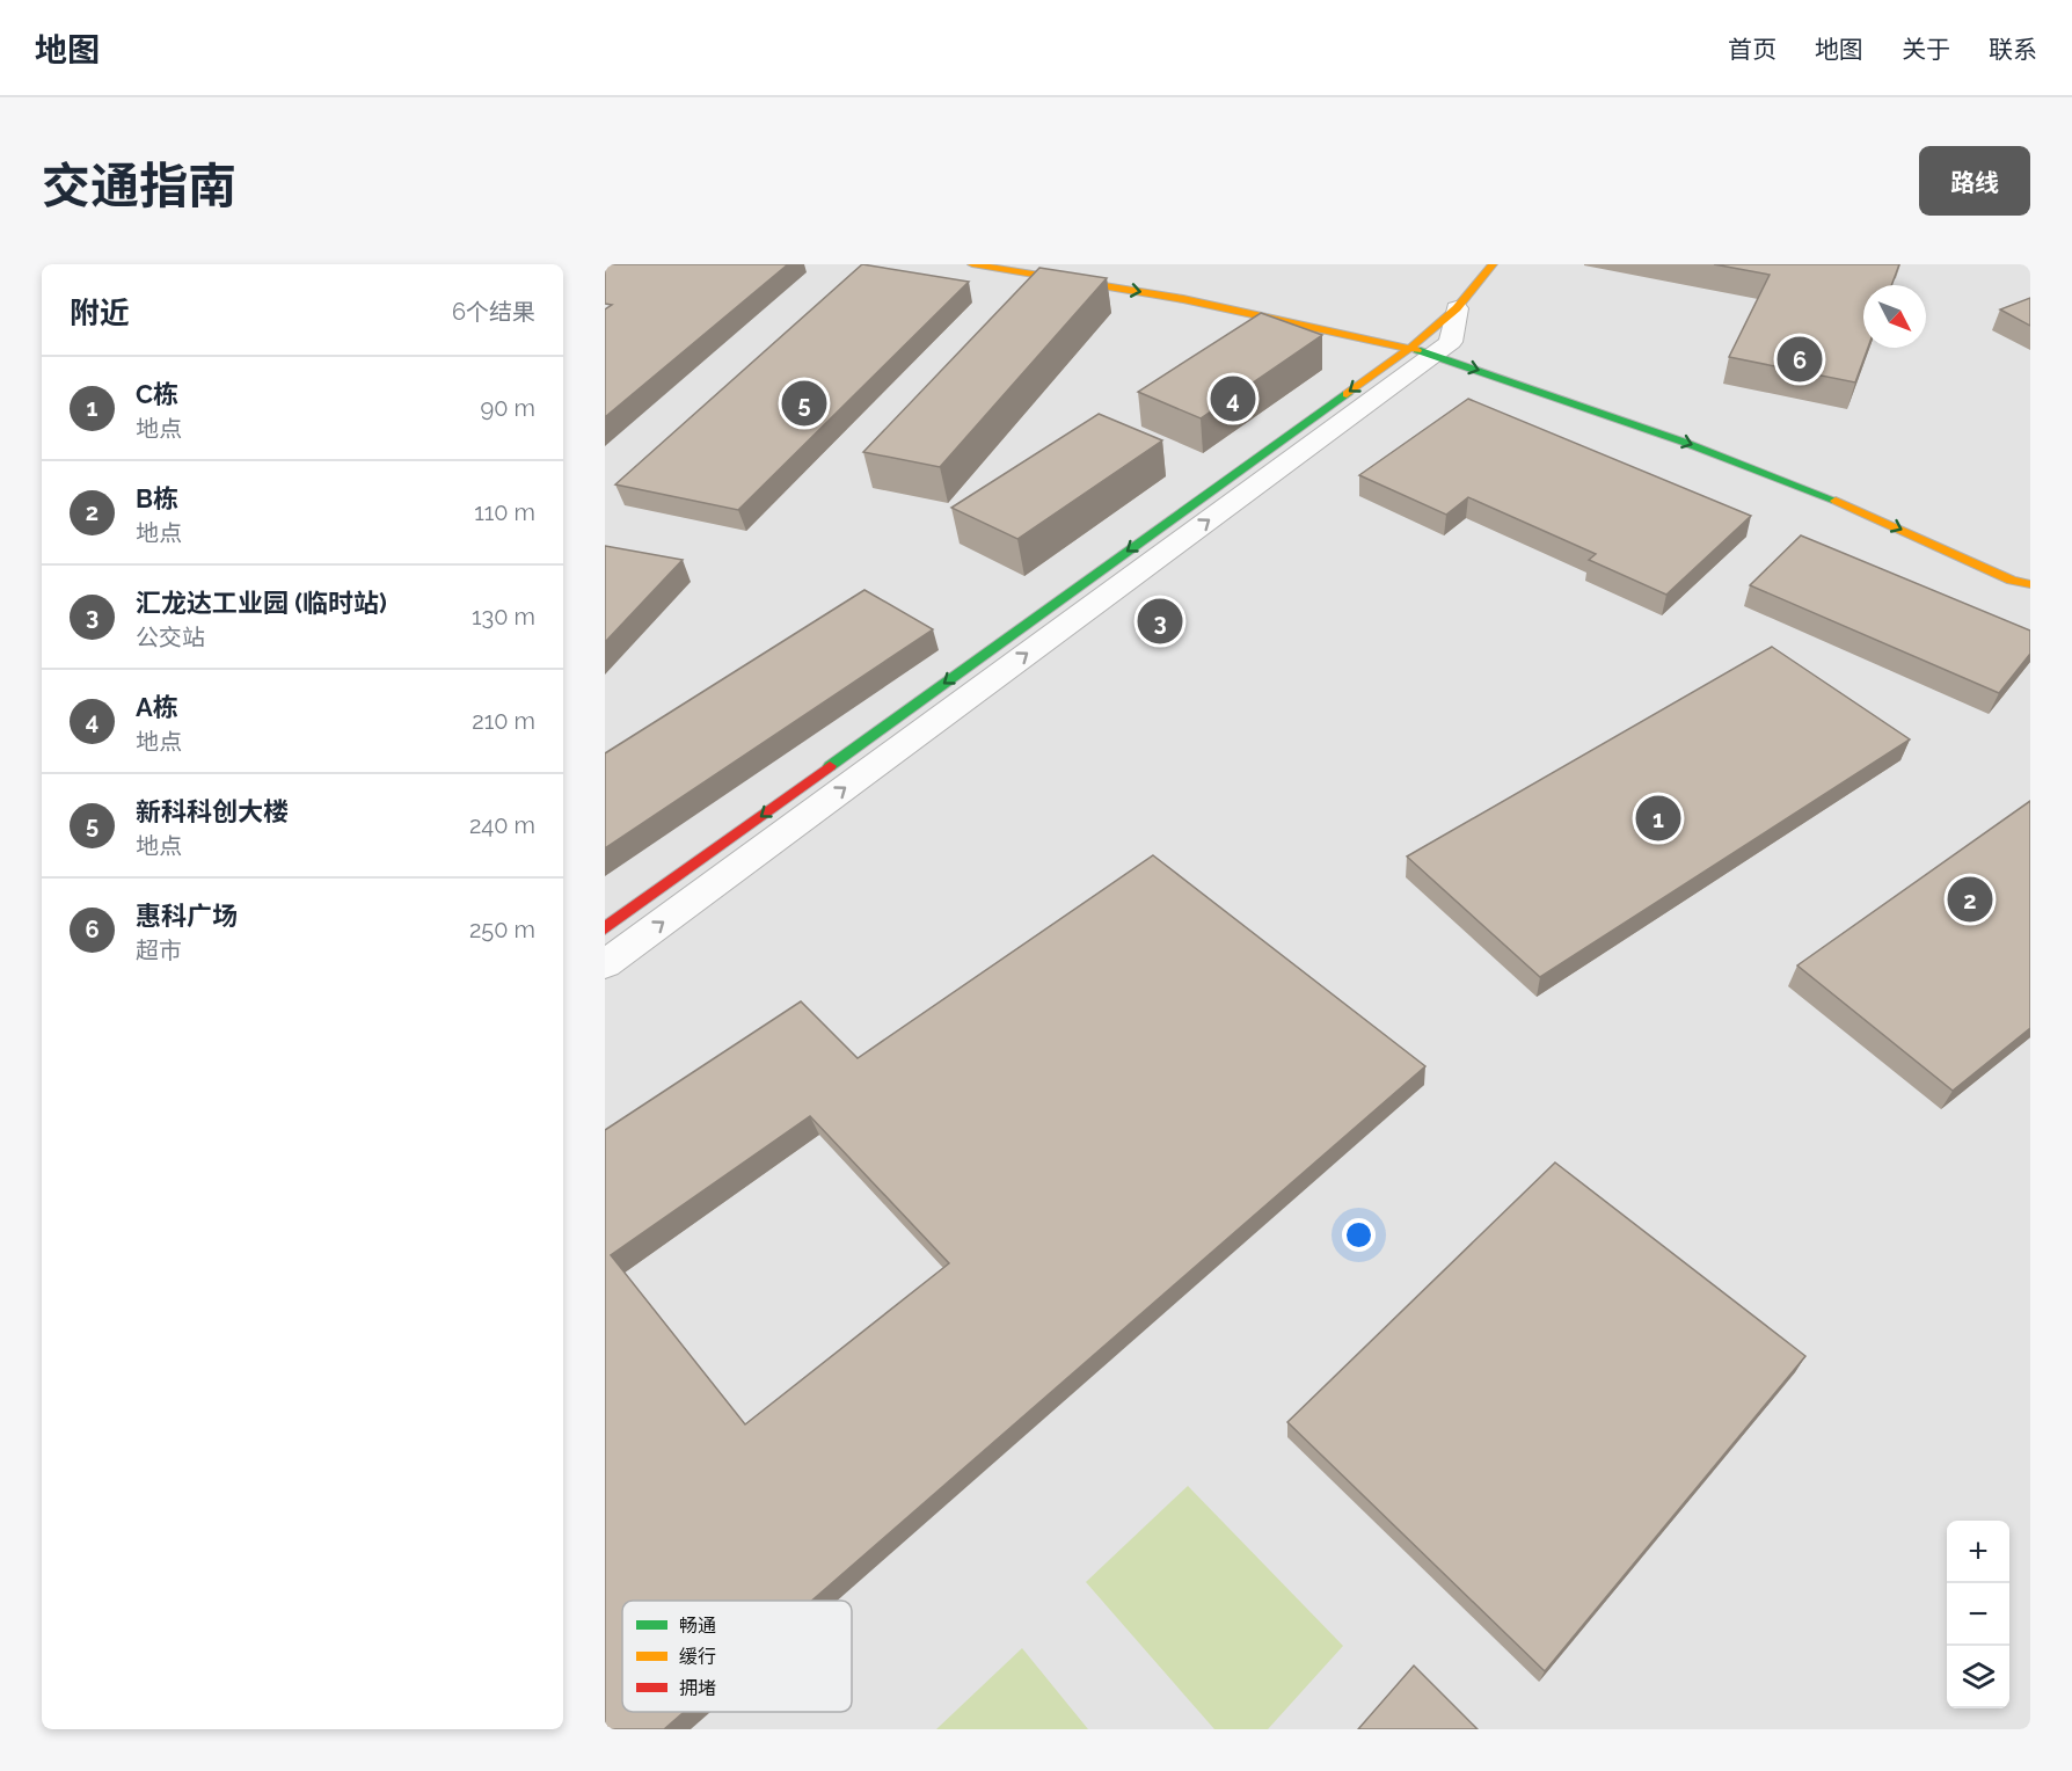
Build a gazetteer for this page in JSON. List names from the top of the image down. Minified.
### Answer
{"legend":["畅通","缓行","拥堵"],"north":"bottom right","page":{"header":"地图","nav":["首页","地图","关于","联系"],"title":"交通指南","buttons":"路线","heading":["附近","6个结果"],"pins":["6","4","5","3","1","2"],"list":[{"mark":"1","name":"C栋","note":"地点","value":"90 m"},{"mark":"2","name":"B栋","note":"地点","value":"110 m"},{"mark":"3","name":"汇龙达工业园 (临时站)","note":"公交站","value":"130 m"},{"mark":"4","name":"A栋","note":"地点","value":"210 m"},{"mark":"5","name":"新科科创大楼","note":"地点","value":"240 m"},{"mark":"6","name":"惠科广场","note":"超市","value":"250 m"}],"map_buttons":["+","−"]}}
